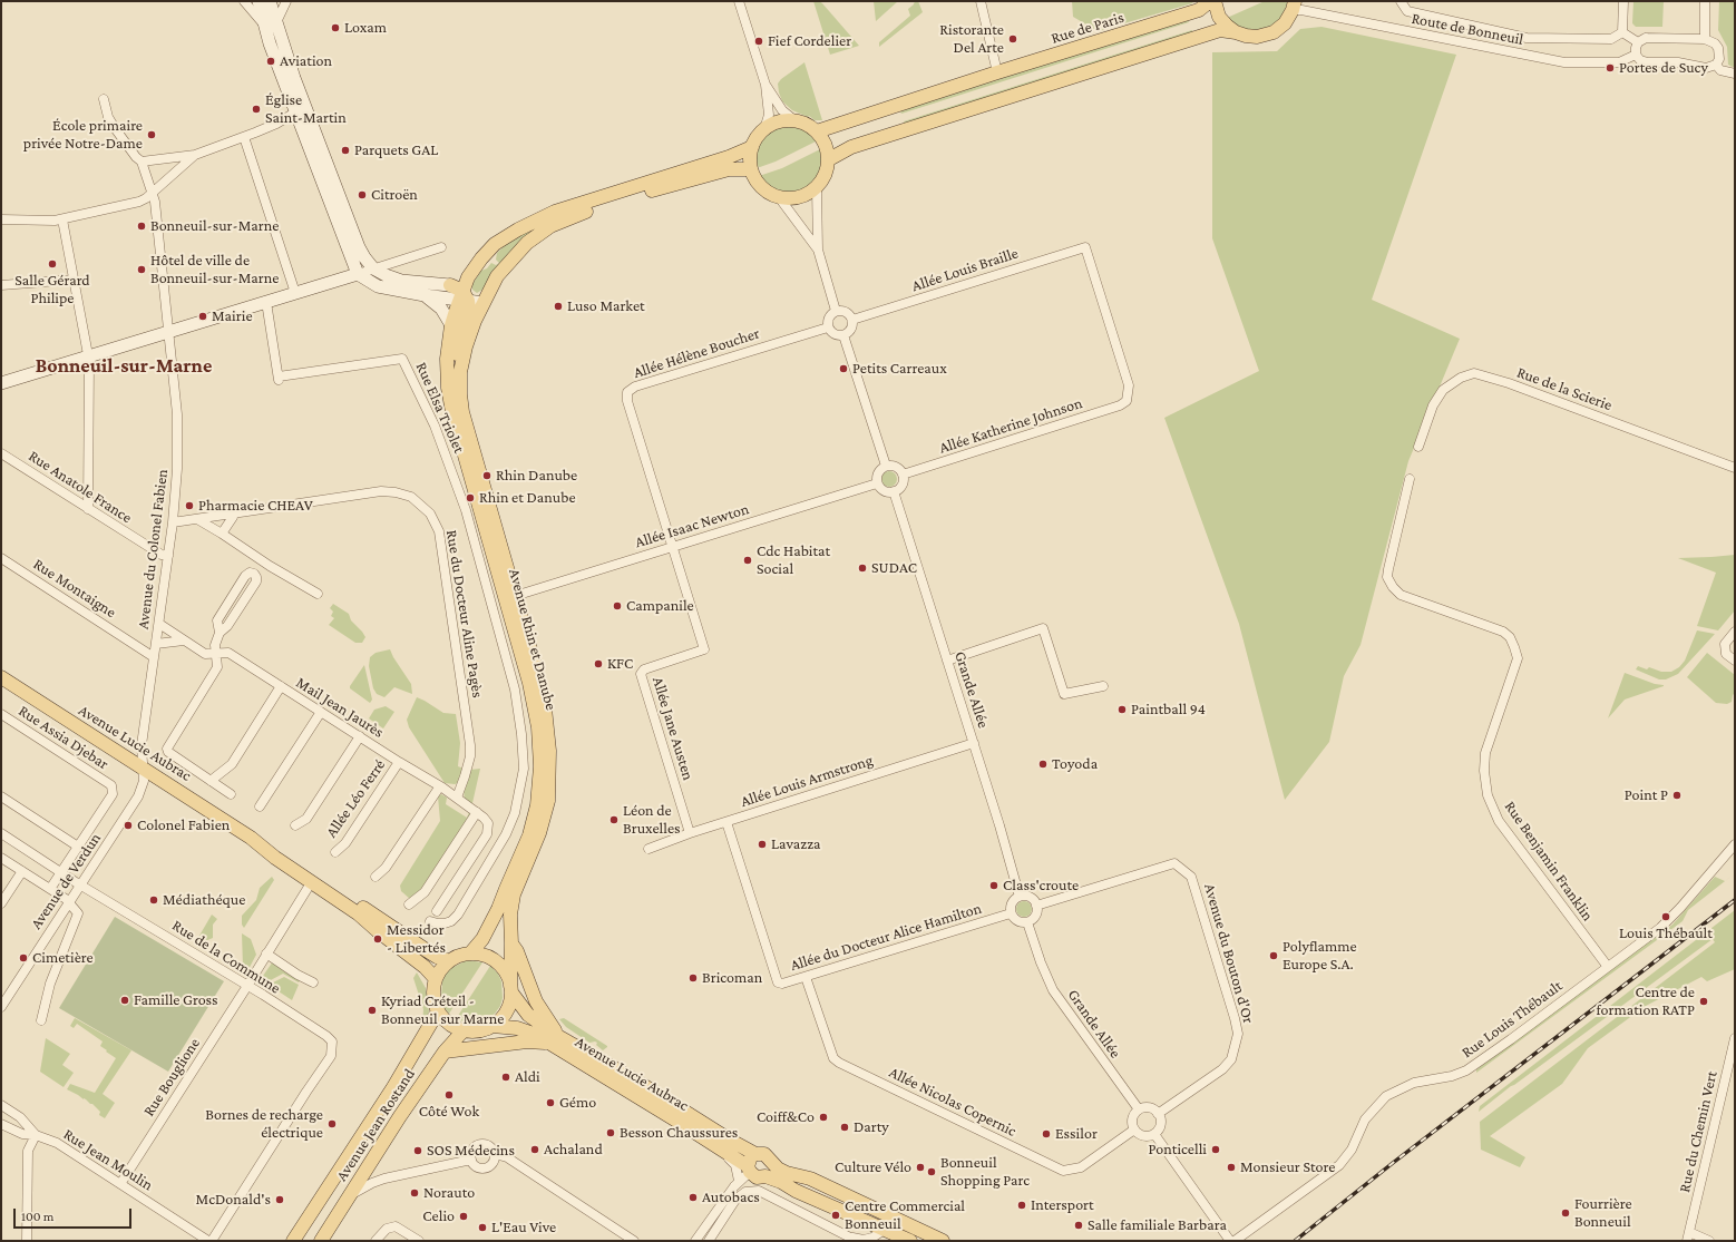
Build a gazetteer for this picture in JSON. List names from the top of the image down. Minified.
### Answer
{"streets":{"main road":["Rue de Paris","Avenue Rhin et Danube","Avenue Lucie Aubrac","Avenue Jean Rostand"],"street":["Route de Bonneuil","Allée Louis Braille","Allée Hélène Boucher","Rue de la Scierie","Rue Elsa Triolet","Allée Katherine Johnson","Rue Anatole France","Allée Isaac Newton","Avenue du Colonel Fabien","Rue Montaigne","Rue du Docteur Aline Pagès","Grande Allée","Mail Jean Jaurès","Allée Jane Austen","Rue Assia Djebar","Allée Louis Armstrong","Allée Léo Ferré","Rue Benjamin Franklin","Avenue de Verdun","Allée du Docteur Alice Hamilton","Avenue du Bouton d'Or","Rue de la Commune","Rue Louis Thébault","Rue Bouglione","Allée Nicolas Copernic","Rue du Chemin Vert","Rue Jean Moulin"]},"crossings":[["Allée Louis Braille","Allée Hélène Boucher"],["Allée Louis Braille","Allée Katherine Johnson"],["Allée Hélène Boucher","Allée Isaac Newton"],["Allée Hélène Boucher","Allée Jane Austen"],["Allée Katherine Johnson","Allée Isaac Newton"],["Allée Katherine Johnson","Grande Allée"],["Rue Anatole France","Avenue du Colonel Fabien"],["Allée Isaac Newton","Avenue Rhin et Danube"],["Allée Isaac Newton","Grande Allée"],["Allée Isaac Newton","Allée Jane Austen"],["Avenue du Colonel Fabien","Rue Montaigne"],["Avenue du Colonel Fabien","Rue du Docteur Aline Pagès"],["Avenue du Colonel Fabien","Mail Jean Jaurès"],["Avenue du Colonel Fabien","Avenue Lucie Aubrac"],["Avenue du Colonel Fabien","Avenue de Verdun"],["Rue du Docteur Aline Pagès","Mail Jean Jaurès"],["Avenue Rhin et Danube","Avenue Lucie Aubrac"],["Avenue Rhin et Danube","Avenue Jean Rostand"],["Grande Allée","Allée Louis Armstrong"],["Grande Allée","Allée du Docteur Alice Hamilton"],["Grande Allée","Avenue du Bouton d'Or"],["Grande Allée","Allée Nicolas Copernic"],["Mail Jean Jaurès","Allée Léo Ferré"],["Allée Jane Austen","Allée Louis Armstrong"],["Avenue Lucie Aubrac","Avenue de Verdun"],["Avenue Lucie Aubrac","Rue Bouglione"],["Avenue Lucie Aubrac","Avenue Jean Rostand"],["Allée Louis Armstrong","Allée du Docteur Alice Hamilton"],["Rue Benjamin Franklin","Rue Louis Thébault"],["Avenue de Verdun","Rue de la Commune"],["Allée du Docteur Alice Hamilton","Avenue du Bouton d'Or"],["Allée du Docteur Alice Hamilton","Allée Nicolas Copernic"],["Avenue du Bouton d'Or","Allée Nicolas Copernic"],["Rue de la Commune","Rue Bouglione"],["Rue de la Commune","Rue Jean Moulin"],["Rue Bouglione","Rue Jean Moulin"]],"districts":["Bonneuil-sur-Marne"],"places":["Loxam","Ristorante Del Arte","Fief Cordelier","Aviation","Portes de Sucy","Église Saint-Martin","École primaire privée Notre-Dame","Parquets GAL","Citroën","Bonneuil-sur-Marne","Salle Gérard Philipe","Hôtel de ville de Bonneuil-sur-Marne","Luso Market","Mairie","Petits Carreaux","Rhin Danube","Rhin et Danube","Pharmacie CHEAV","Cdc Habitat Social","SUDAC","Campanile","KFC","Paintball 94","Toyoda","Point P","Léon de Bruxelles","Colonel Fabien","Lavazza","Class'croute","Médiathéque","Louis Thébault","Messidor - Libertés","Polyflamme Europe S.A.","Cimetière","Bricoman","Famille Gross","Centre de formation RATP","Kyriad Créteil - Bonneuil sur Marne","Aldi","Côté Wok","Gémo","Coiff&Co","Bornes de recharge électrique","Darty","Besson Chaussures","Essilor","Achaland","Ponticelli","SOS Médecins","Culture Vélo","Monsieur Store","Bonneuil Shopping Parc","Norauto","Autobacs","McDonald's","Intersport","Fourrière Bonneuil","Centre Commercial Bonneuil","Celio","Salle familiale Barbara","L'Eau Vive"],"scale_bar":"100 m"}
